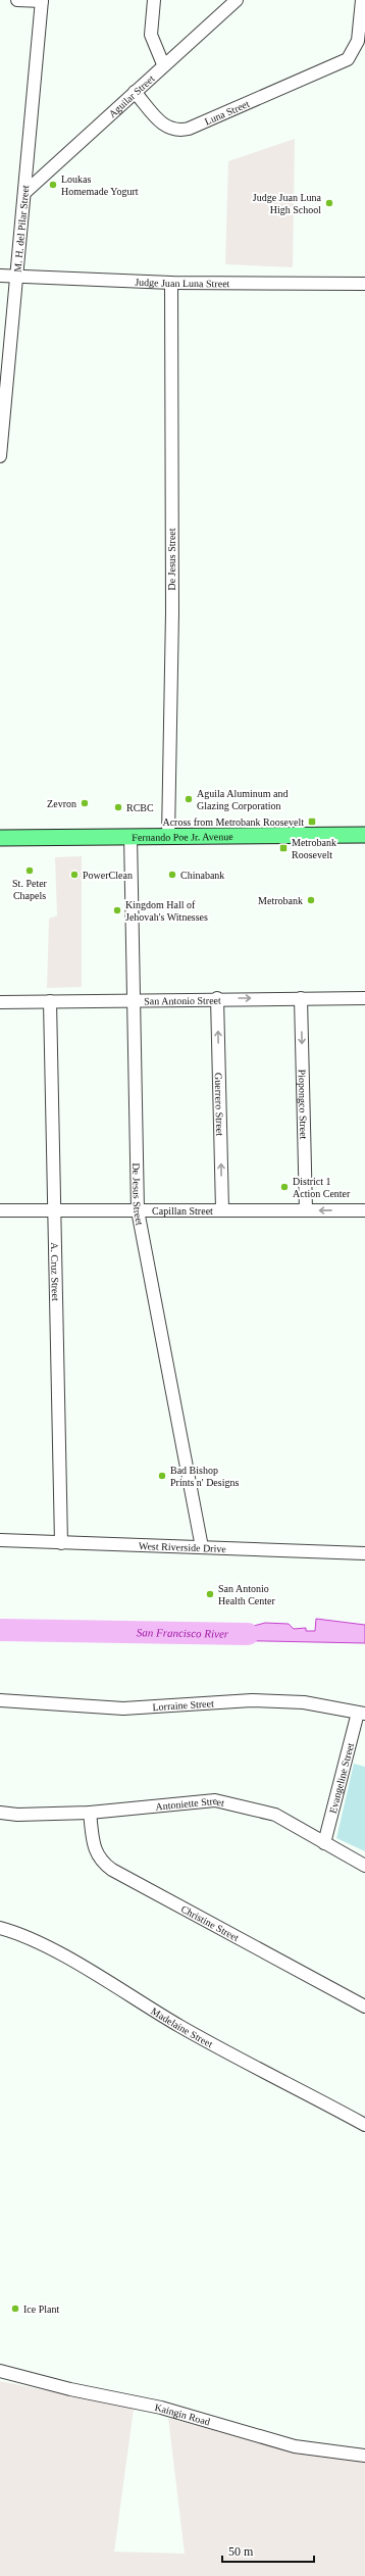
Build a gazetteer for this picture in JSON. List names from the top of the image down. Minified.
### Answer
{"streets":{"main road":["Fernando Poe Jr. Avenue"],"street":["Aguilar Street","Luna Street","M. H. del Pilar Street","Judge Juan Luna Street","De Jesus Street","San Antonio Street","Guerrero Street","Piopongco Street","Capillan Street","A. Cruz Street","West Riverside Drive","Lorraine Street","Evangeline Street","Antoniette Street","Christine Street","Madelaine Street","Kaingin Road"]},"crossings":[["Aguilar Street","Luna Street"],["Aguilar Street","M. H. del Pilar Street"],["M. H. del Pilar Street","Judge Juan Luna Street"],["Judge Juan Luna Street","De Jesus Street"],["De Jesus Street","Fernando Poe Jr. Avenue"],["De Jesus Street","San Antonio Street"],["De Jesus Street","Capillan Street"],["De Jesus Street","West Riverside Drive"],["San Antonio Street","Guerrero Street"],["San Antonio Street","Piopongco Street"],["San Antonio Street","A. Cruz Street"],["Guerrero Street","Capillan Street"],["Piopongco Street","Capillan Street"],["Capillan Street","A. Cruz Street"],["A. Cruz Street","West Riverside Drive"],["Lorraine Street","Evangeline Street"],["Evangeline Street","Antoniette Street"],["Antoniette Street","Christine Street"]],"one_way":["Guerrero Street","Piopongco Street"],"water":["San Francisco River"],"places":{"other":["Loukas Homemade Yogurt","Judge Juan Luna High School","Aguila Aluminum and Glazing Corporation","Zevron","RCBC","St. Peter Chapels","PowerClean","Chinabank","Metrobank","Kingdom Hall of Jehovah's Witnesses","District 1 Action Center","Bad Bishop Prints n' Designs","San Antonio Health Center","Ice Plant"],"transit":["Across from Metrobank Roosevelt","Metrobank Roosevelt"]},"scale_bar":"50 m"}
